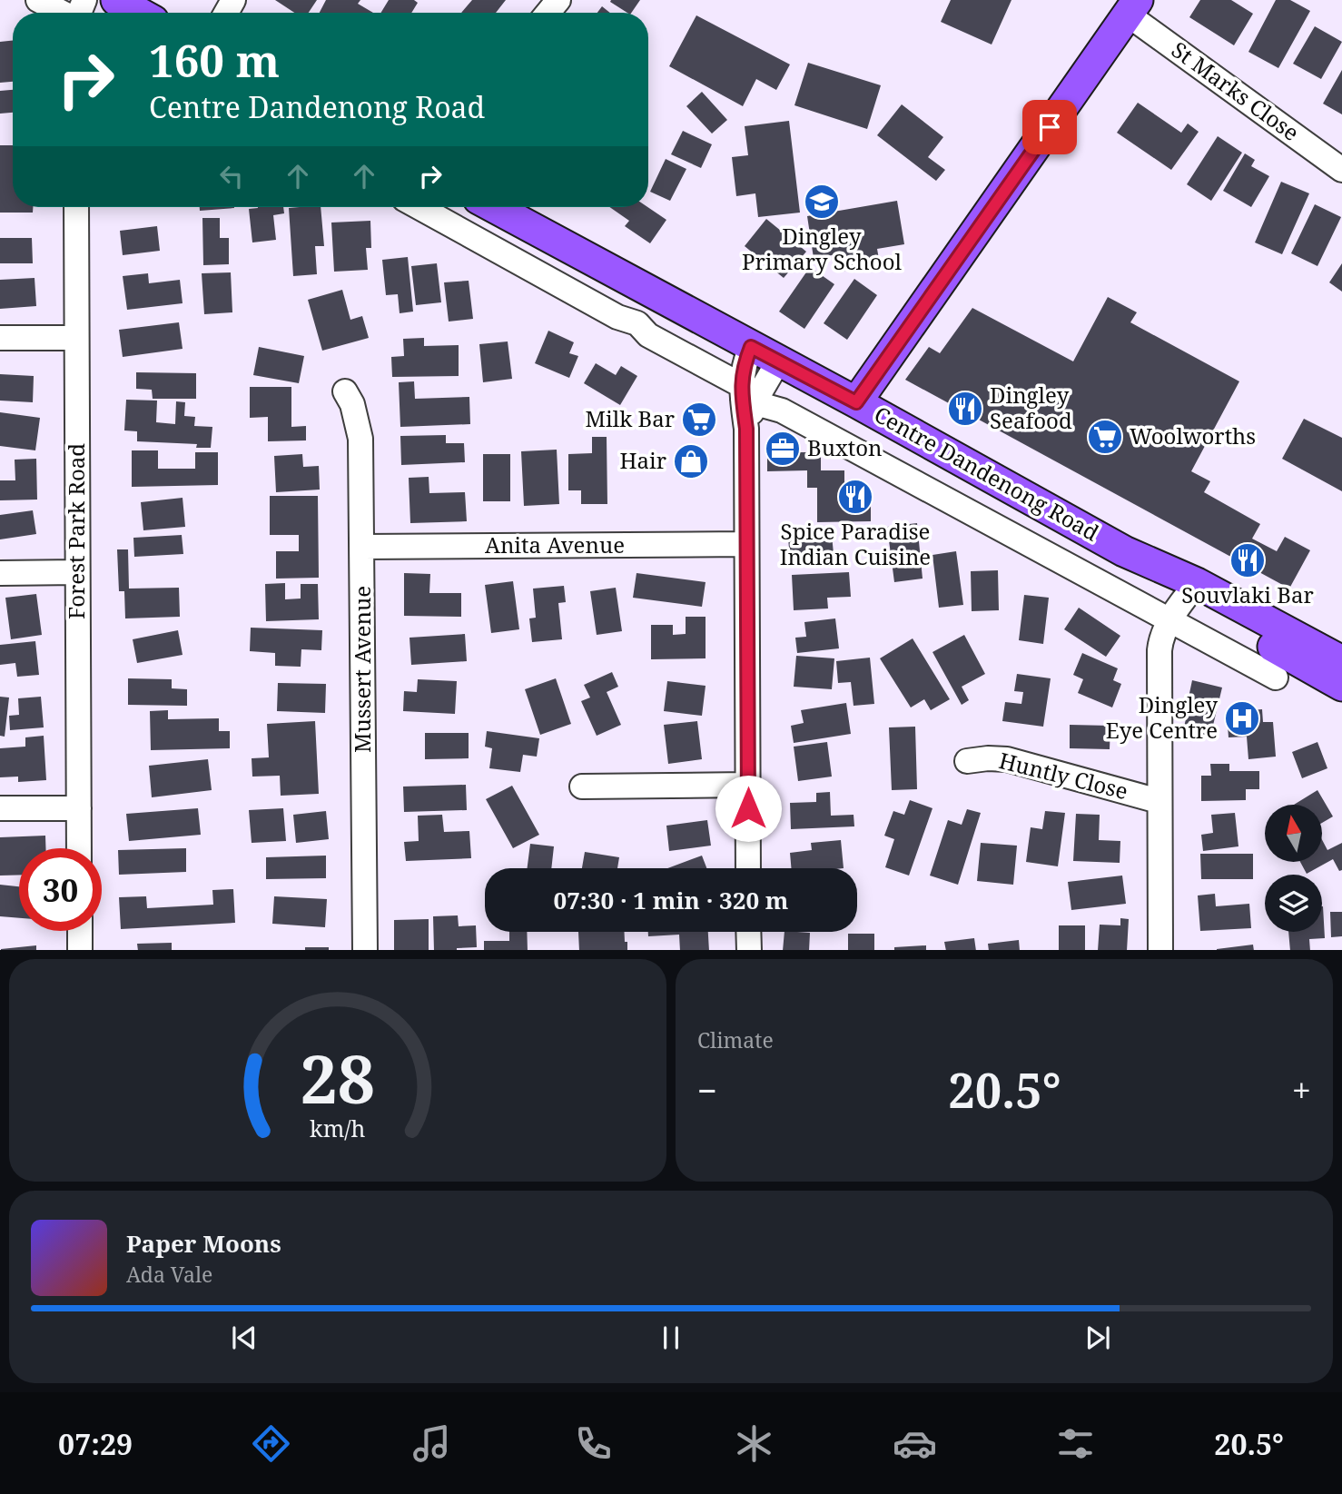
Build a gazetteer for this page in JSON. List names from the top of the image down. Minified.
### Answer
{"streets":{"main road":["Centre Dandenong Road"],"street":["St Marks Close","Forest Park Road","Anita Avenue","Mussert Avenue","Huntly Close"]},"crossings":[["Anita Avenue","Mussert Avenue"]],"places":{"school or university":["Dingley Primary School"],"restaurant":["Dingley Seafood","Spice Paradise Indian Cuisine","Souvlaki Bar"],"supermarket":["Milk Bar","Woolworths"],"office":["Buxton"],"shop":["Hair"],"hospital":["Dingley Eye Centre"]},"north":"top","page":{"turn":["160 m","Centre Dandenong Road"],"limit":"30","trip":"07:30 · 1 min · 320 m","tile":"Climate","heat":["−","20.5°","+"],"song":["Paper Moons","Ada Vale"],"tabs":["07:29","20.5°"],"gauge":["28","km/h"]}}
